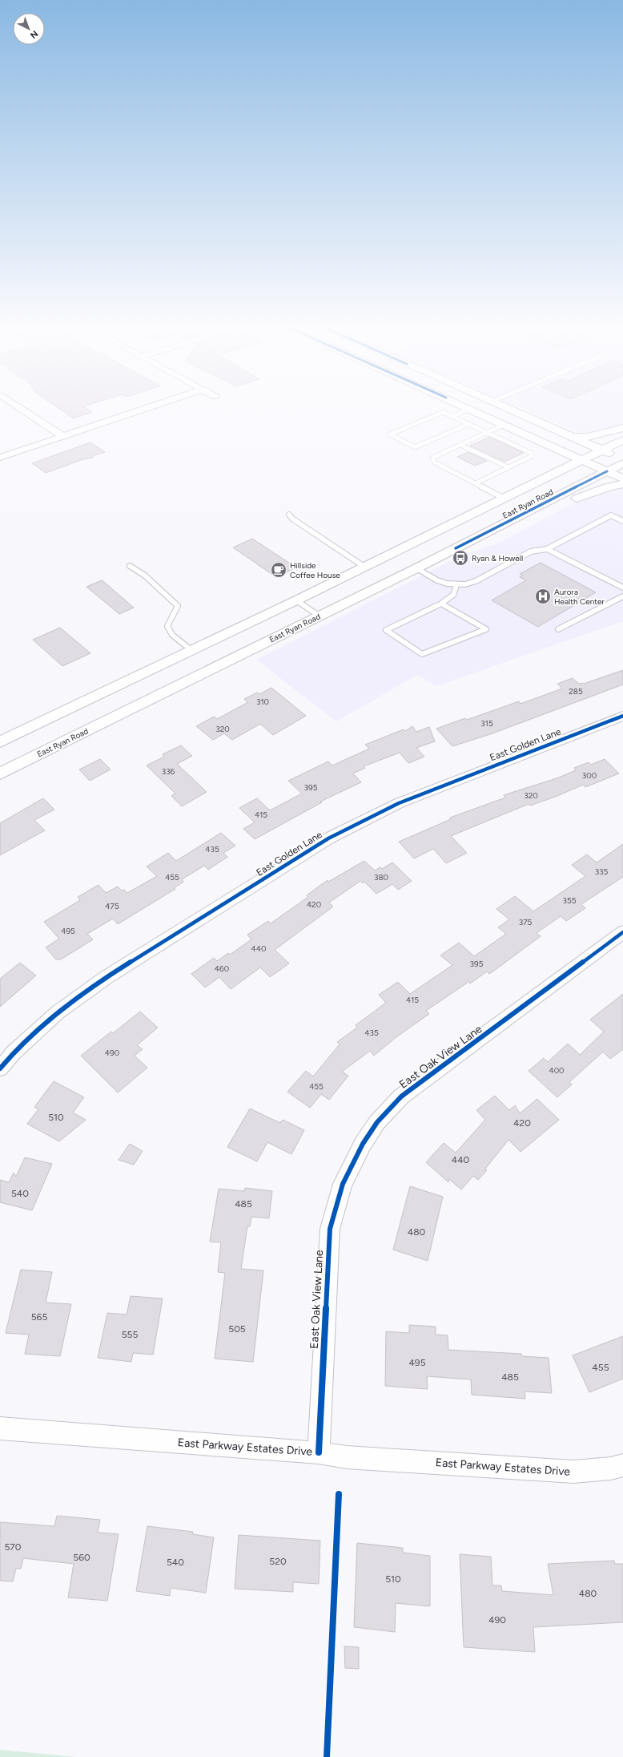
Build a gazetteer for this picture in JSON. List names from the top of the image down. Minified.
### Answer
{"streets":{"main road":["East Ryan Road"],"street":["East Golden Lane","East Oak View Lane","East Parkway Estates Drive"]},"crossings":[["East Oak View Lane","East Parkway Estates Drive"]],"places":{"bus stop":["Ryan & Howell"],"cafe":["Hillside Coffee House"],"hospital":["Aurora Health Center"]},"house_numbers":["285","310","315","320","336","300","395","320","415","435","335","455","380","355","420","475","375","495","440","395","460","415","435","490","400","455","510","420","440","540","485","480","565","505","555","495","455","485","570","560","520","540","510","480","490"],"north":"bottom right"}
